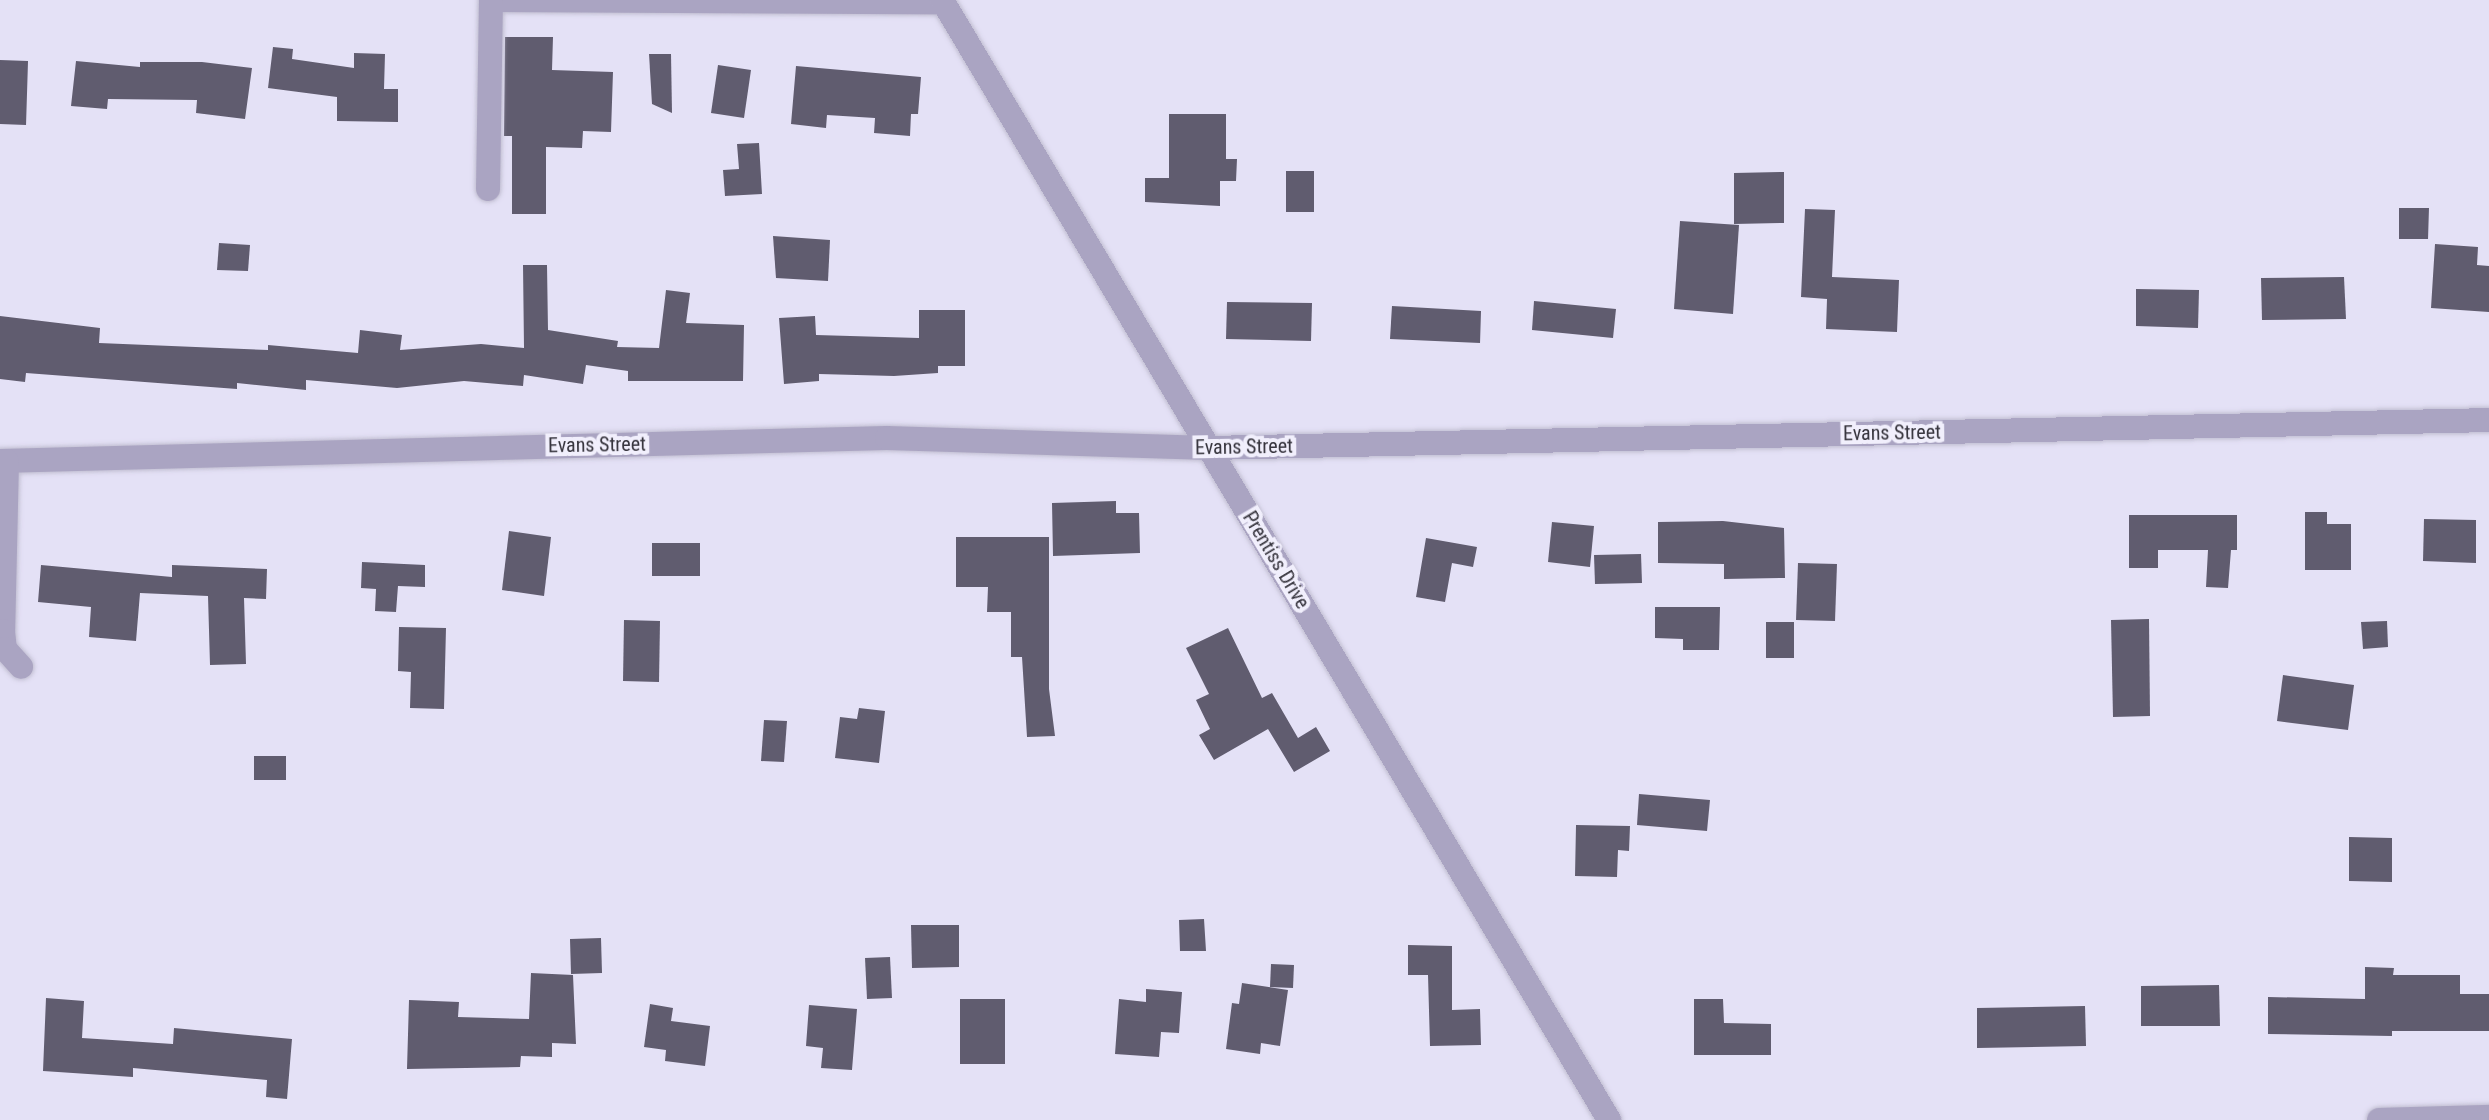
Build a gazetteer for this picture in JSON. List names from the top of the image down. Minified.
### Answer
{"streets":{"street":["Evans Street","Prentiss Drive"]},"crossings":[["Evans Street","Prentiss Drive"]]}
